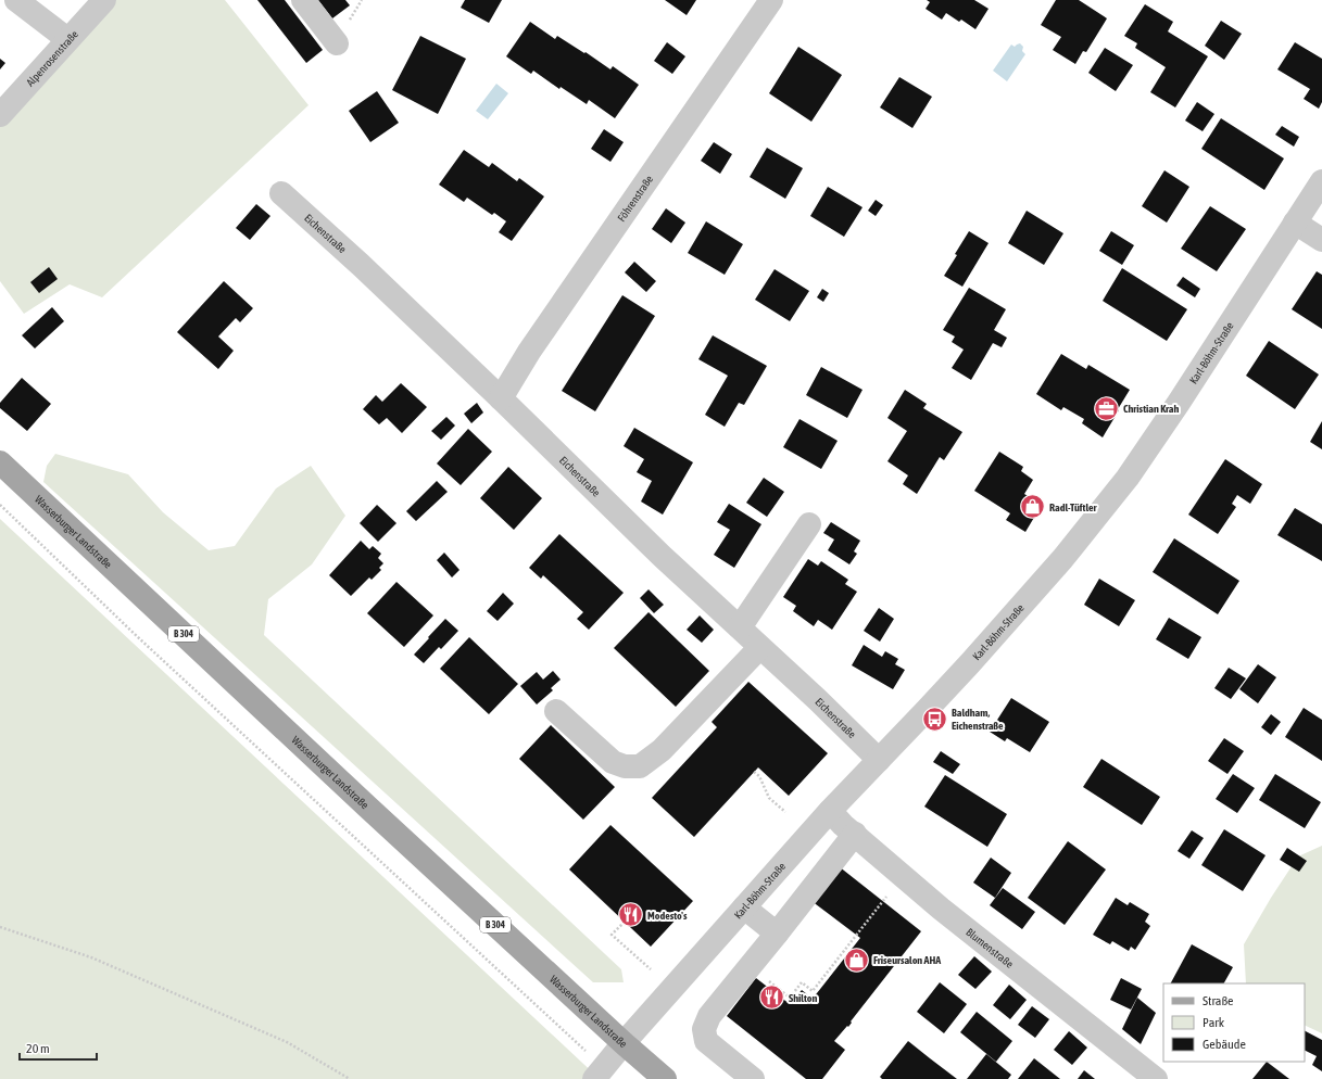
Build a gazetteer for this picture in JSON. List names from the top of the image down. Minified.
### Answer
{"streets":{"main road":["Wasserburger Landstraße","B 304"],"street":["Alpenrosenstraße","Föhrenstraße","Eichenstraße","Karl-Böhm-Straße","Blumenstraße"]},"crossings":[["Föhrenstraße","Eichenstraße"],["Eichenstraße","Karl-Böhm-Straße"],["Karl-Böhm-Straße","Wasserburger Landstraße"],["Karl-Böhm-Straße","Blumenstraße"]],"places":{"office":["Christian Krah"],"shop":["Radl-Tüftler","Friseursalon AHA"],"bus stop":["Baldham, Eichenstraße"],"restaurant":["Modesto's","Shilton"]},"legend":["Straße","Park","Gebäude"],"scale_bar":"20 m"}
